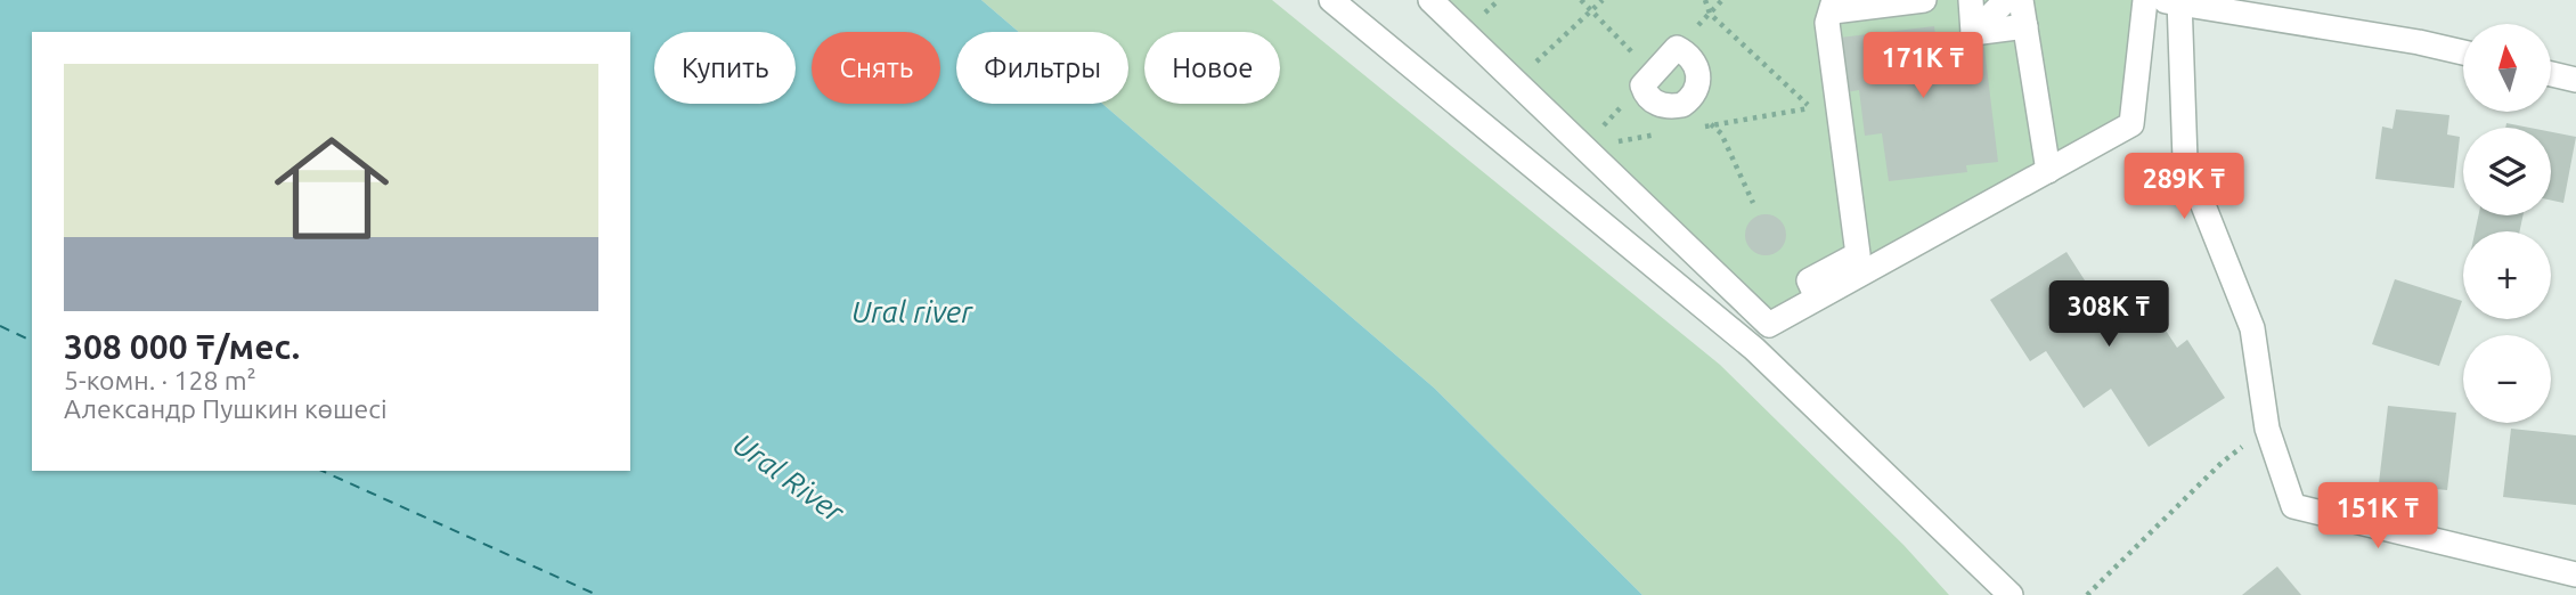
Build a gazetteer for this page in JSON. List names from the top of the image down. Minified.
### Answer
{"water":["Ural river","Ural River"],"north":"top","page":{"map_buttons":["+","−"],"price":["171K ₸","289K ₸","308K ₸","151K ₸"],"chip":["Купить","Снять","Фильтры","Новое"],"list":[{"name":"308 000 ₸/мес.","note":"5-комн. · 128 m² · Александр Пушкин көшесі"}]}}
